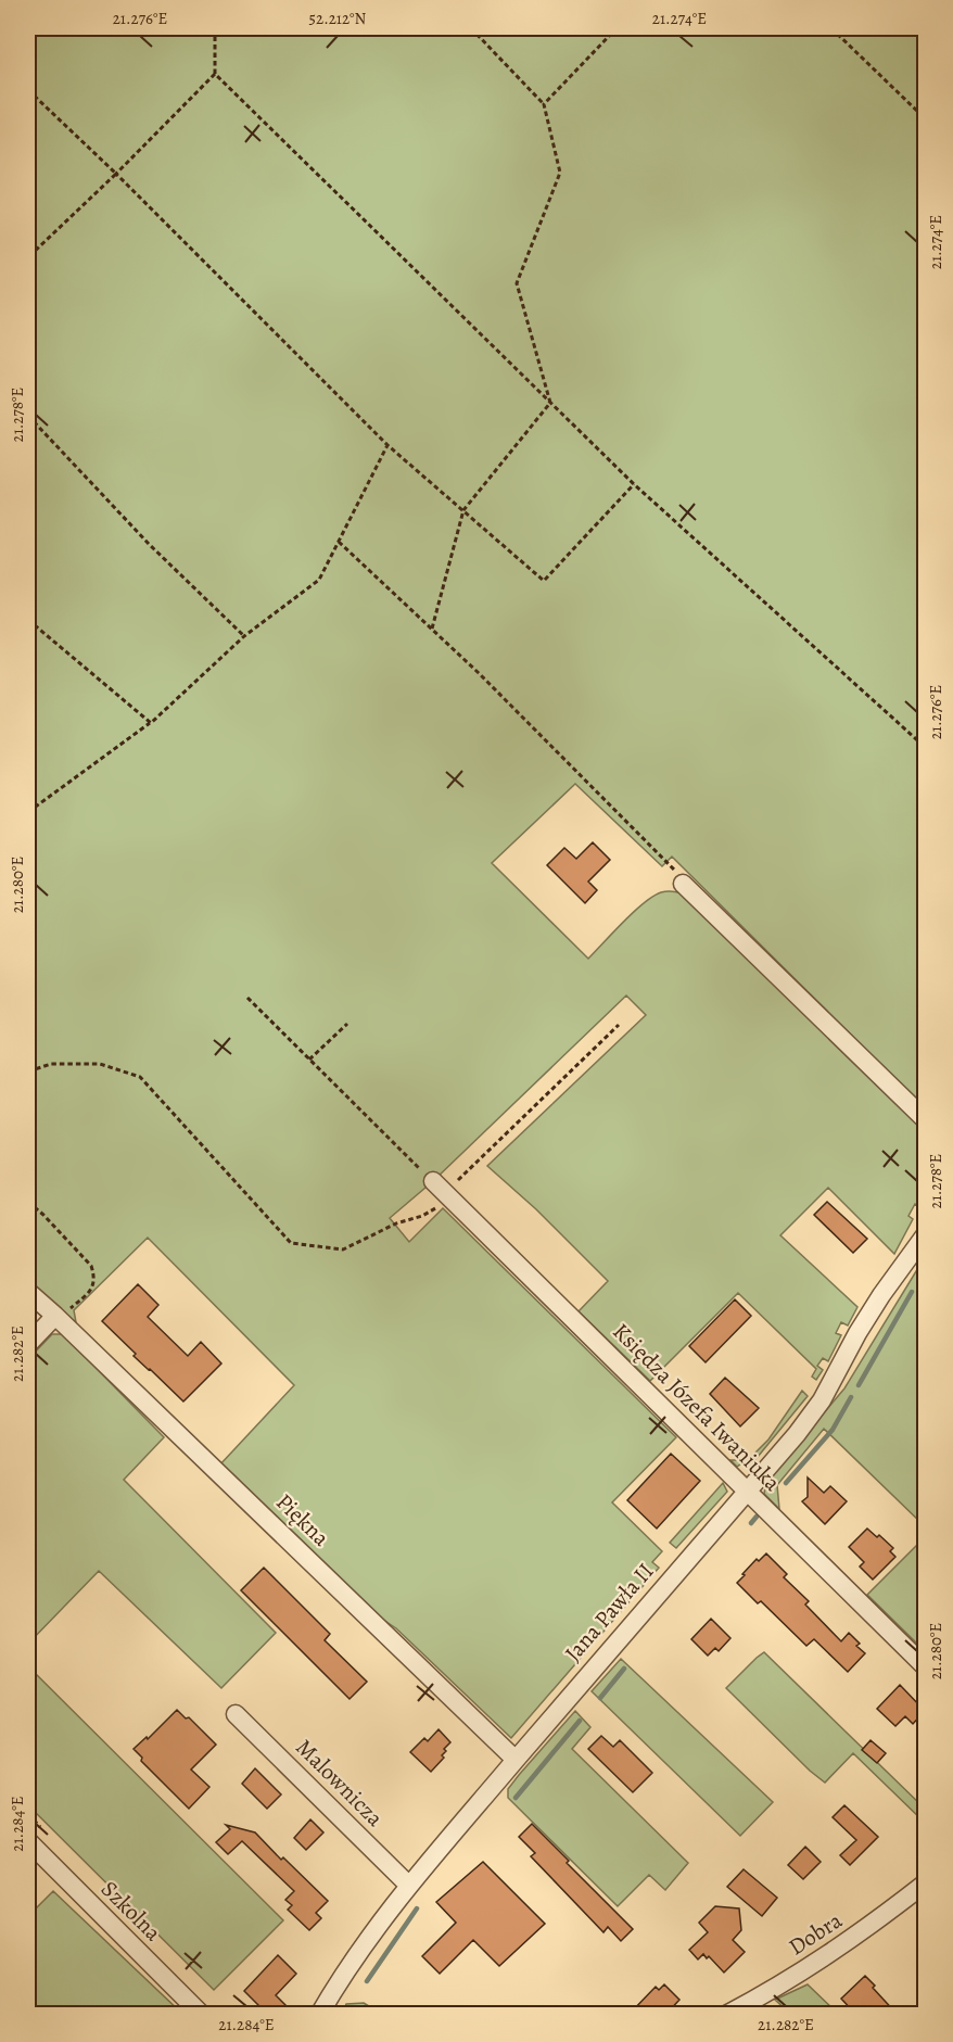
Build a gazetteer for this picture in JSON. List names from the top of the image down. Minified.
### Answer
{"streets":{"street":["Księdza Józefa Iwaniuka","Piękna","Jana Pawła II","Malownicza","Szkolna","Dobra"]},"crossings":[["Księdza Józefa Iwaniuka","Jana Pawła II"],["Piękna","Jana Pawła II"],["Jana Pawła II","Malownicza"]],"coordinates":["21.276°E","52.212°N","21.274°E","21.278°E","21.280°E","21.282°E","21.284°E"]}
